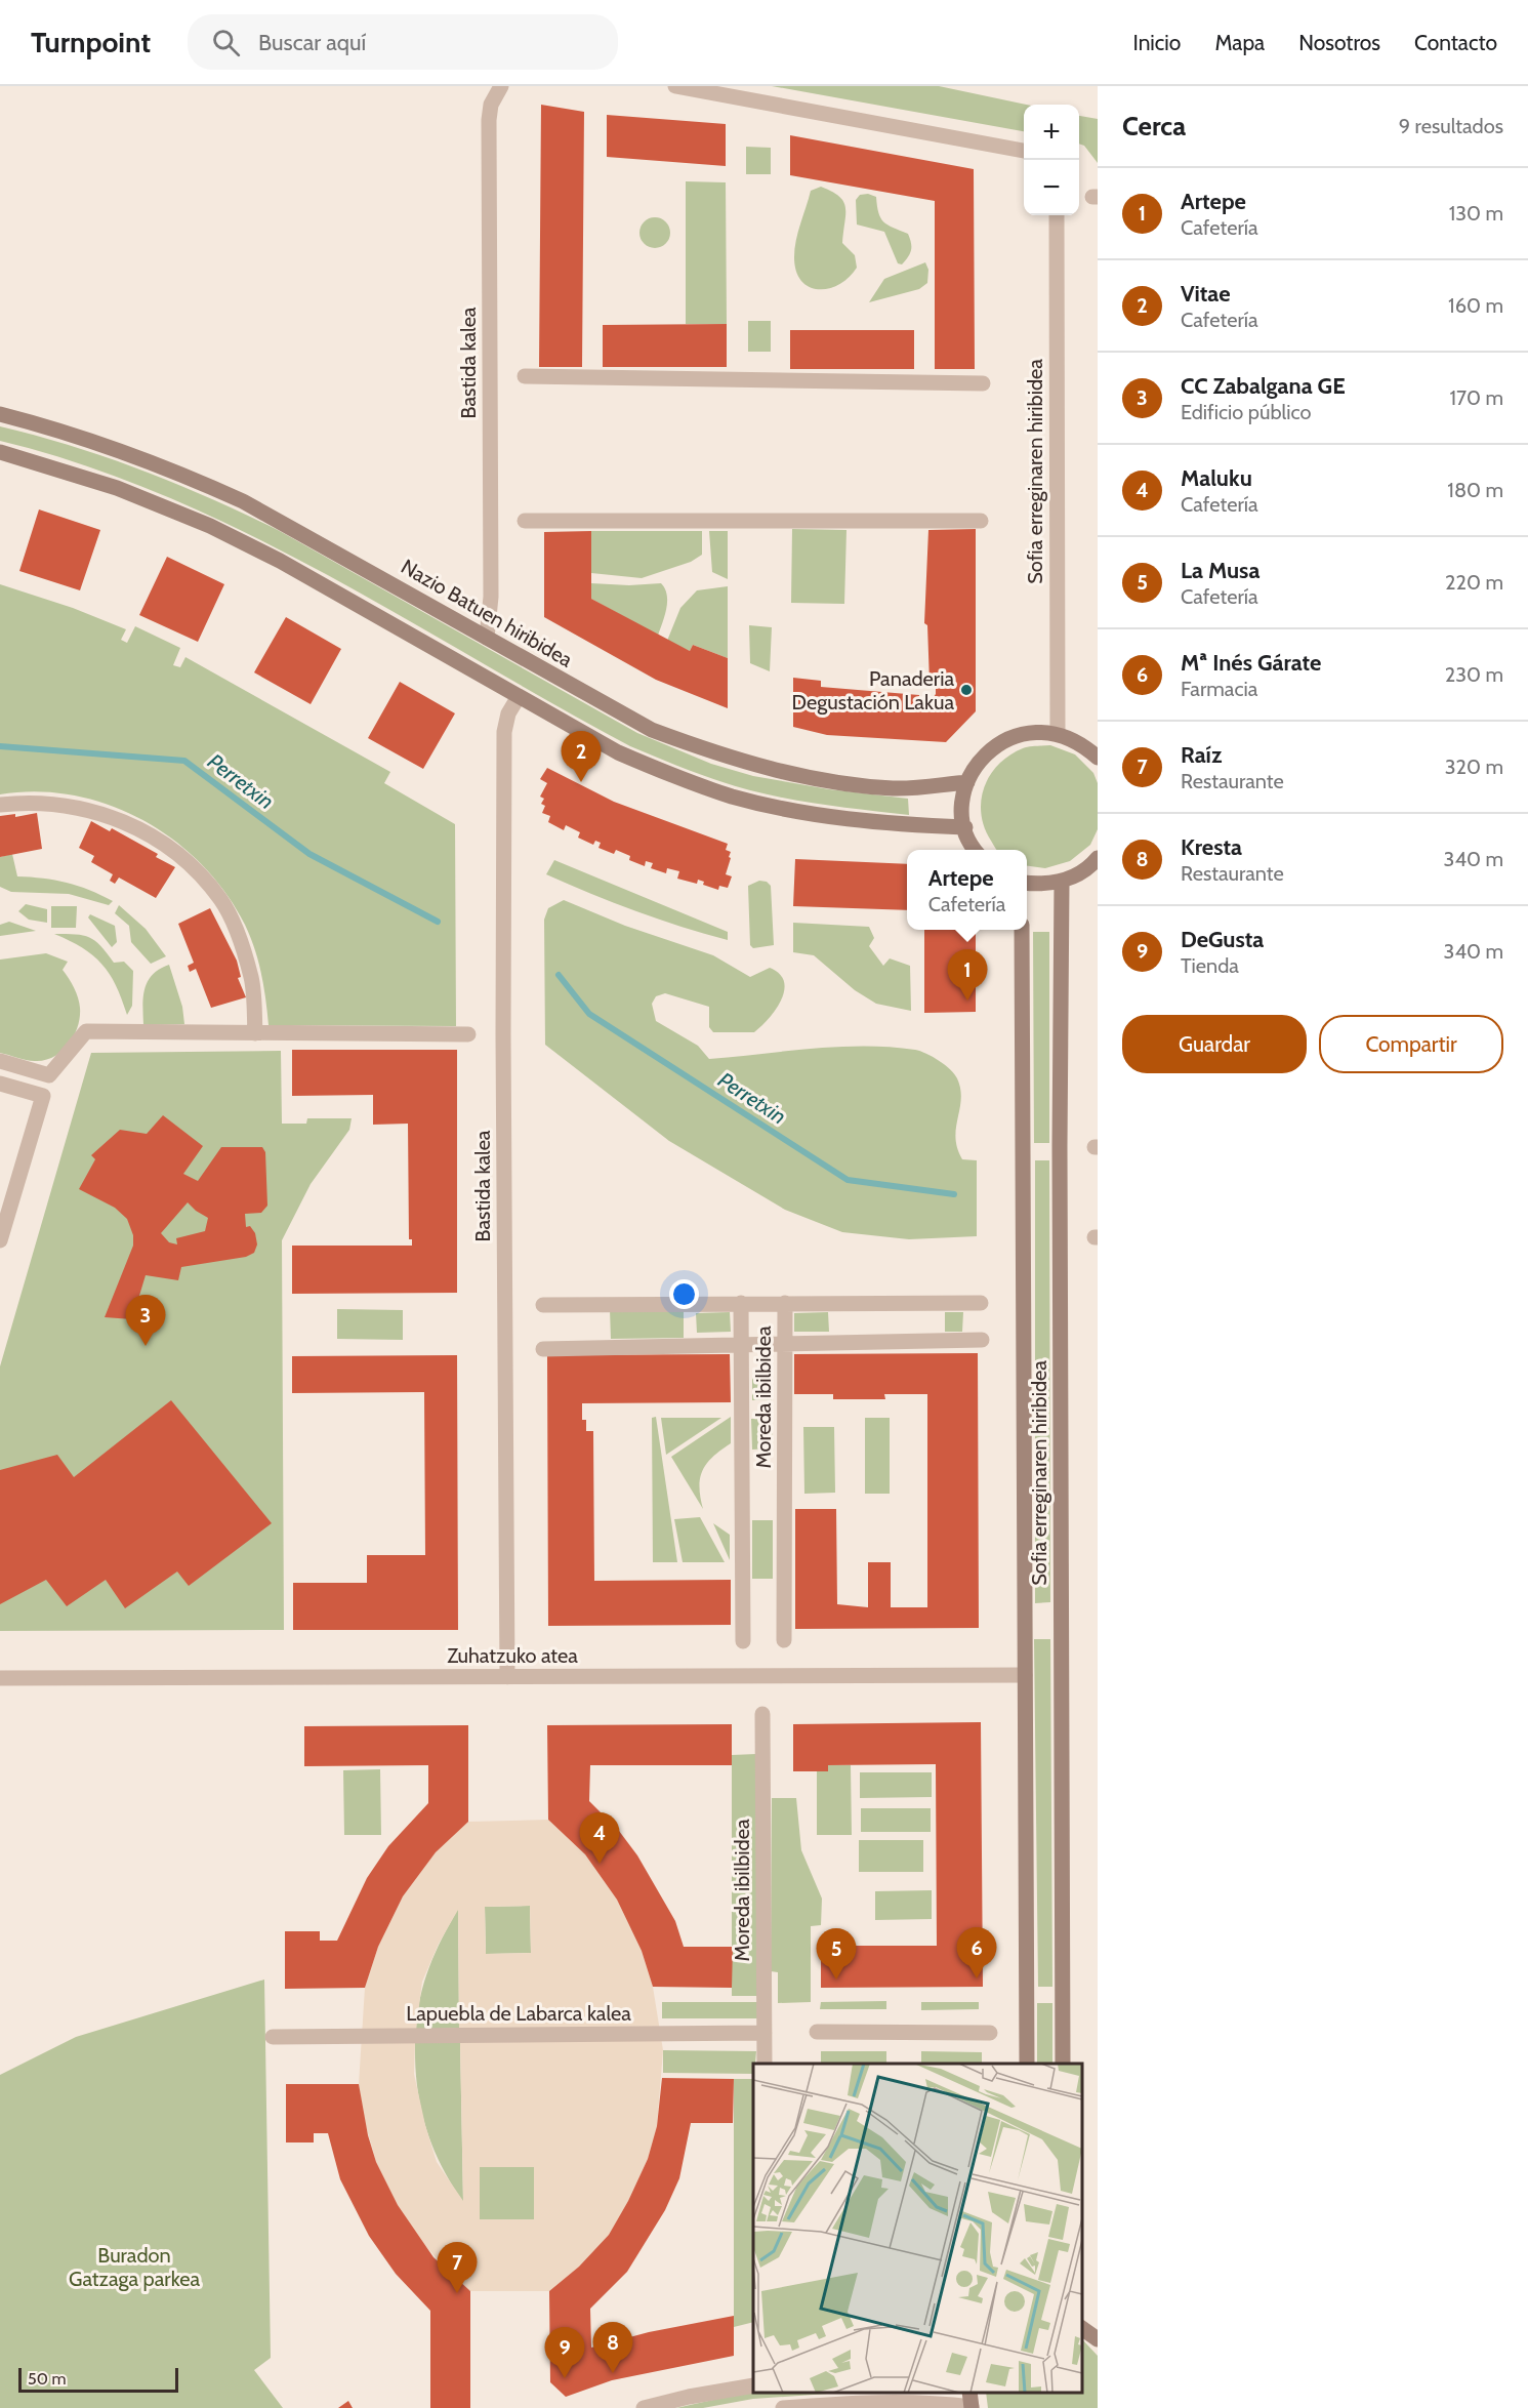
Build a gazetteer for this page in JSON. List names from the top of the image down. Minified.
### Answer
{"streets":{"main road":["Sofia erreginaren hiribidea","Nazio Batuen hiribidea"],"street":["Bastida kalea","Moreda ibilbidea","Zuhatzuko atea","Lapuebla de Labarca kalea"]},"crossings":[["Bastida kalea","Nazio Batuen hiribidea"],["Bastida kalea","Zuhatzuko atea"],["Sofia erreginaren hiribidea","Zuhatzuko atea"],["Moreda ibilbidea","Lapuebla de Labarca kalea"]],"water":["Perretxin"],"parks":["Buradon Gatzaga parkea"],"places":["Panaderia Degustación Lakua"],"scale_bar":"50 m","page":{"header":"Turnpoint","search":"Buscar aquí","nav":["Inicio","Mapa","Nosotros","Contacto"],"heading":["Cerca","9 resultados"],"map_buttons":["+","−"],"list":[{"mark":"1","name":"Artepe","note":"Cafetería","value":"130 m"},{"mark":"2","name":"Vitae","note":"Cafetería","value":"160 m"},{"mark":"3","name":"CC Zabalgana GE","note":"Edificio público","value":"170 m"},{"mark":"4","name":"Maluku","note":"Cafetería","value":"180 m"},{"mark":"5","name":"La Musa","note":"Cafetería","value":"220 m"},{"mark":"6","name":"Mª Inés Gárate","note":"Farmacia","value":"230 m"},{"mark":"7","name":"Raíz","note":"Restaurante","value":"320 m"},{"mark":"8","name":"Kresta","note":"Restaurante","value":"340 m"},{"mark":"9","name":"DeGusta","note":"Tienda","value":"340 m"}],"pins":["2","1","3","4","6","5","7","8","9"],"popup":["Artepe","Cafetería"],"buttons":["Guardar","Compartir"],"scale":"50 m"}}
